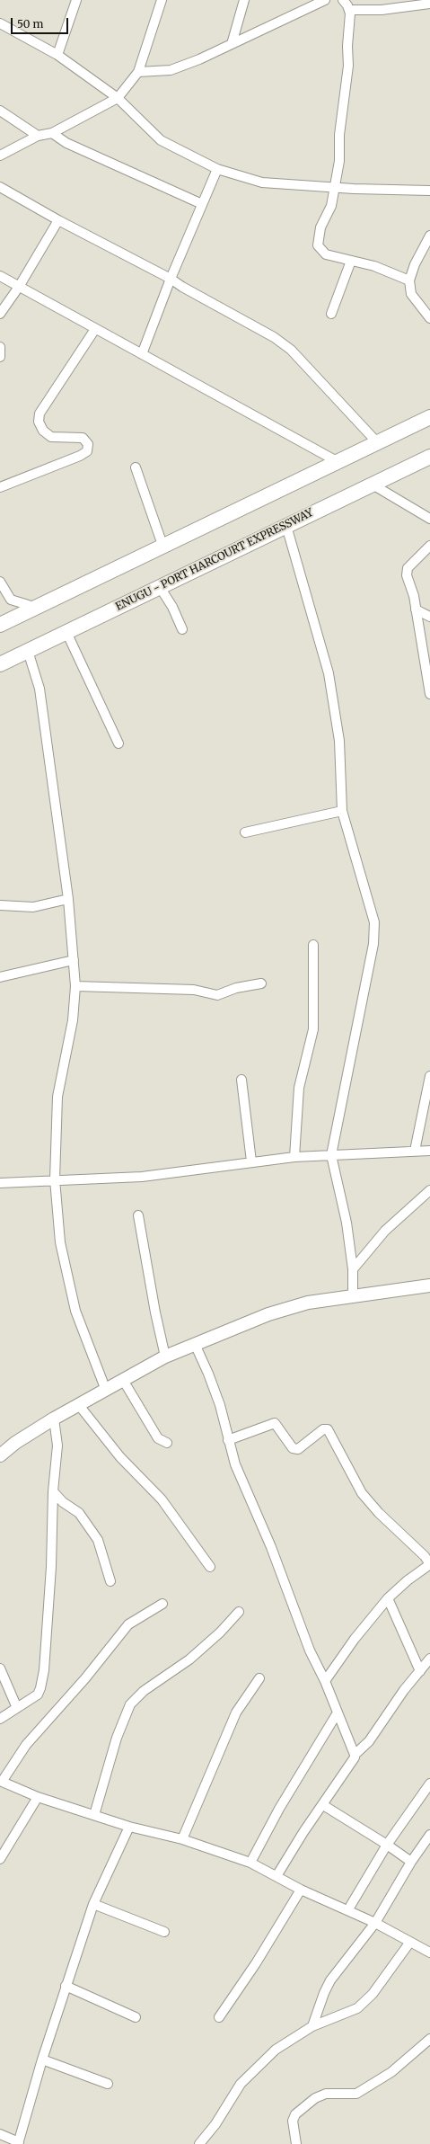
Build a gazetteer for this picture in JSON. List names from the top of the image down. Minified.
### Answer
{"streets":{"highway":["ENUGU - PORT HARCOURT EXPRESSWAY"]},"scale_bar":"50 m"}
